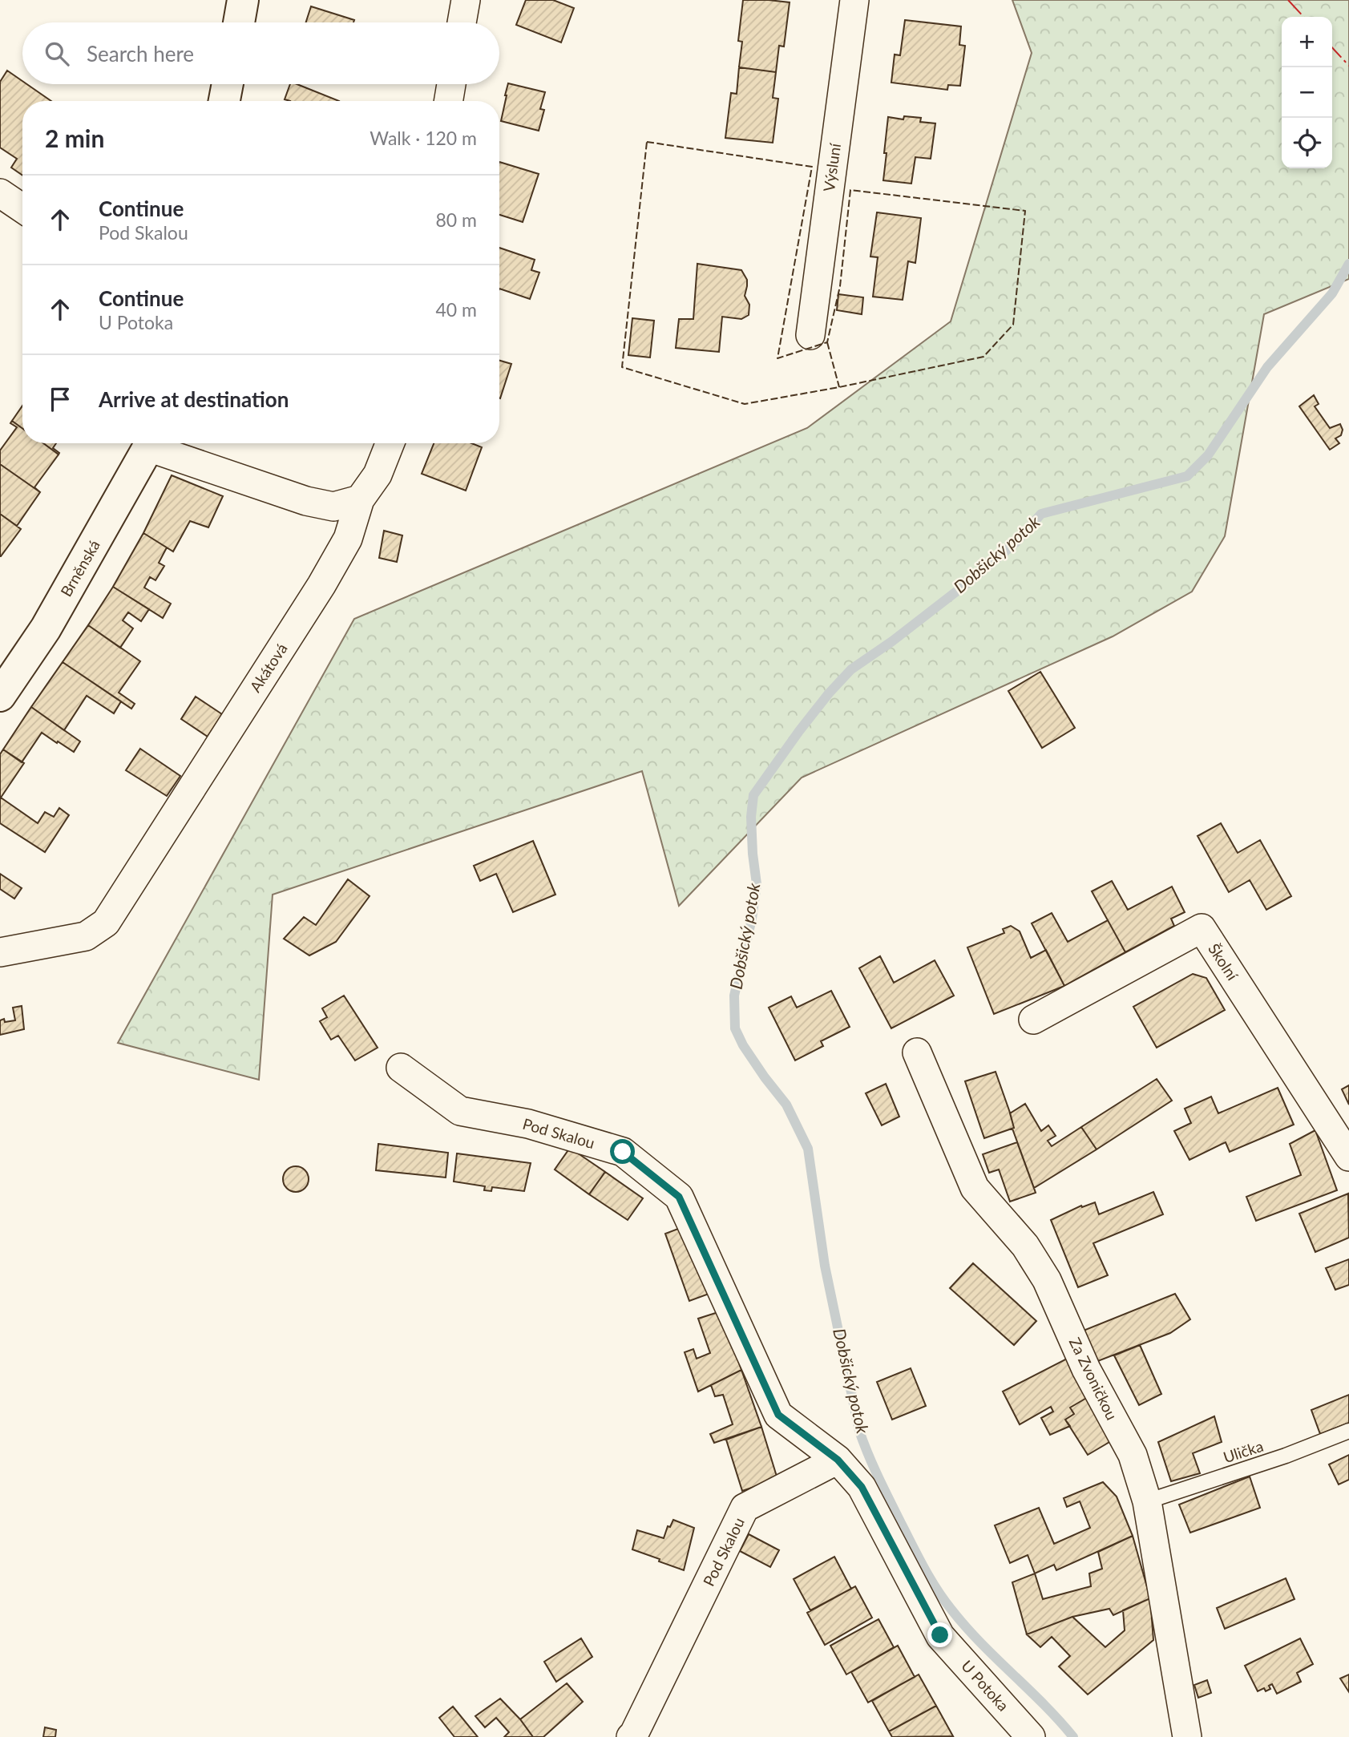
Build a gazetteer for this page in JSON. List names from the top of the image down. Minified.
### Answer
{"streets":{"main road":["Brněnská"],"street":["Výsluní","Akátová","Školní","Pod Skalou","Za Zvoničkou","U Potoka"],"lane":["Ulička"]},"crossings":[["Pod Skalou","U Potoka"],["Za Zvoničkou","Ulička"]],"water":["Dobšický potok"],"page":{"map_buttons":["+","−"],"search":"Search here","heading":["2 min","Walk · 120 m"],"list":[["Continue","Pod Skalou","80 m"],["Continue","U Potoka","40 m"],"Arrive at destination"]}}
